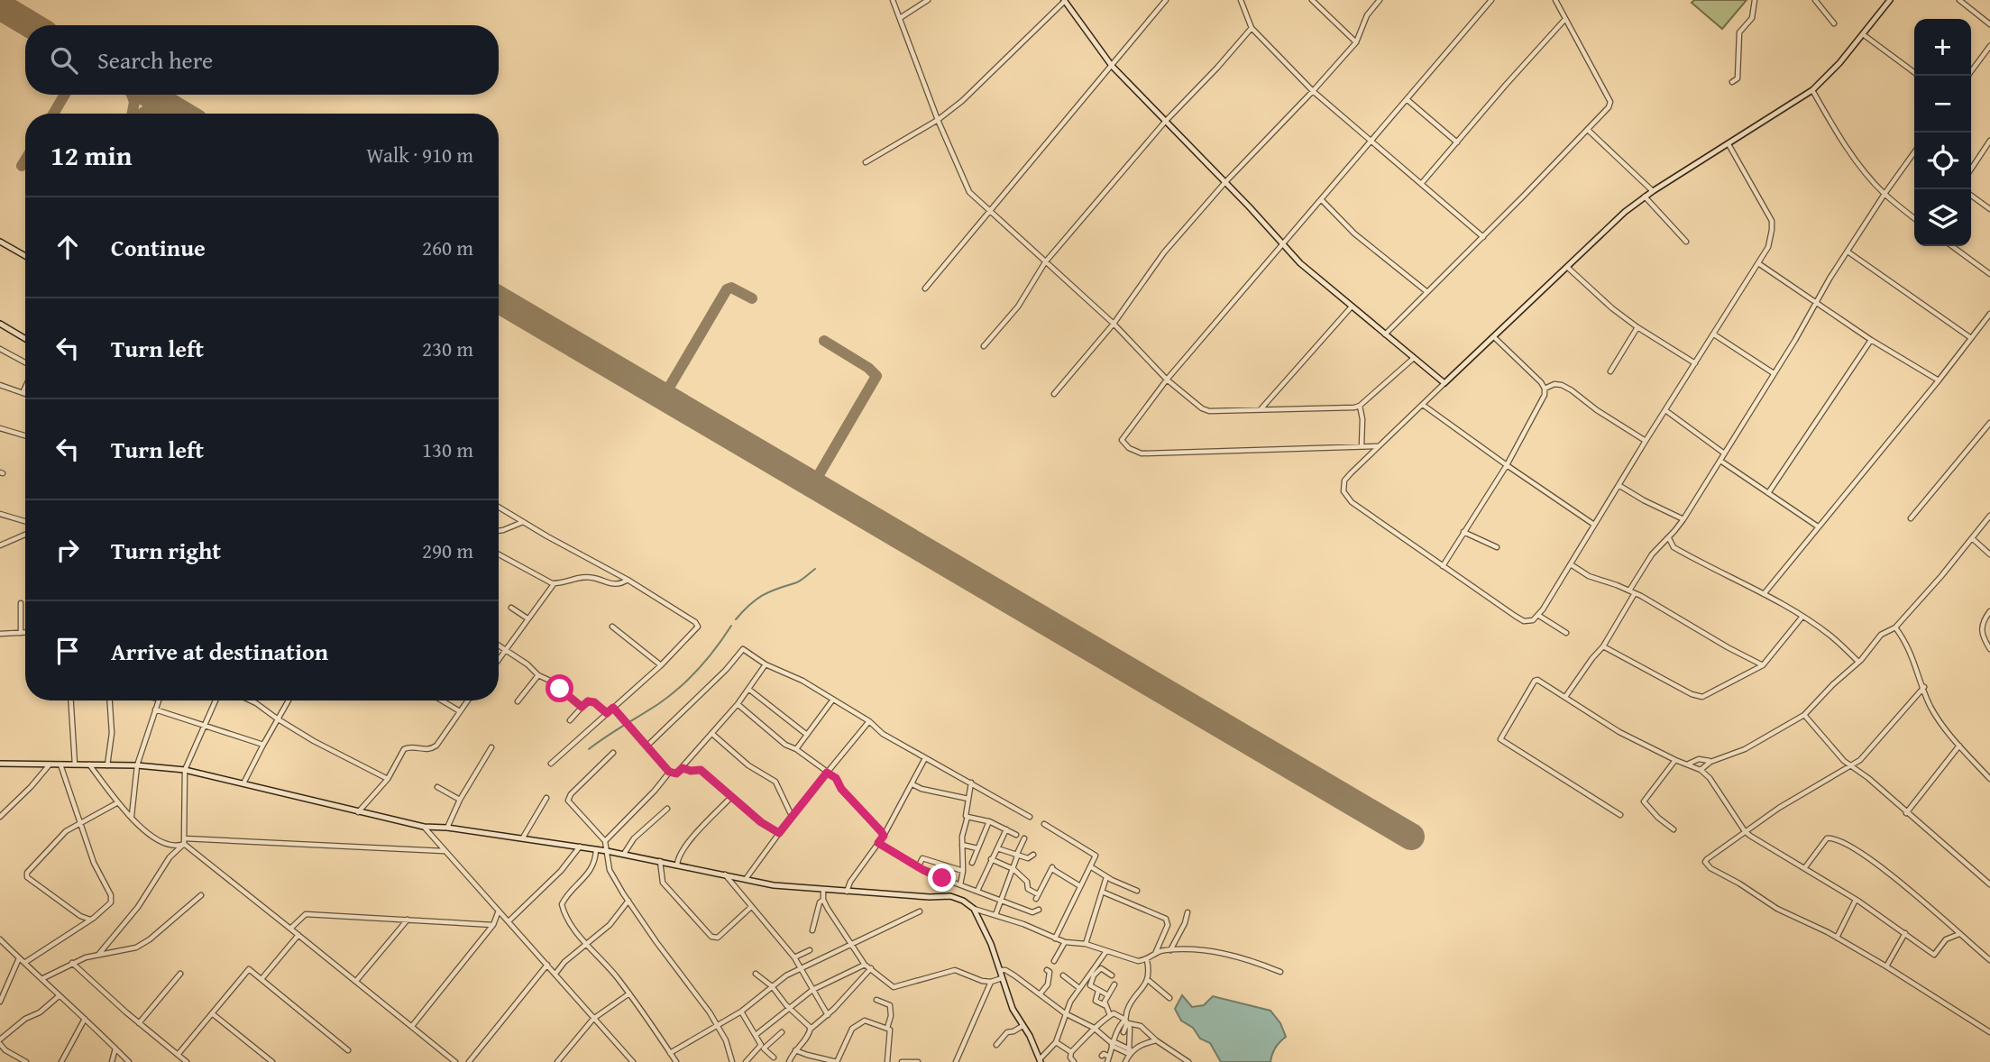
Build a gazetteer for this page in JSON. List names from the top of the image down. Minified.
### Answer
{"page":{"map_buttons":["+","−"],"search":"Search here","heading":["12 min","Walk · 910 m"],"list":[["Continue","260 m"],["Turn left","230 m"],["Turn left","130 m"],["Turn right","290 m"],"Arrive at destination"]}}
